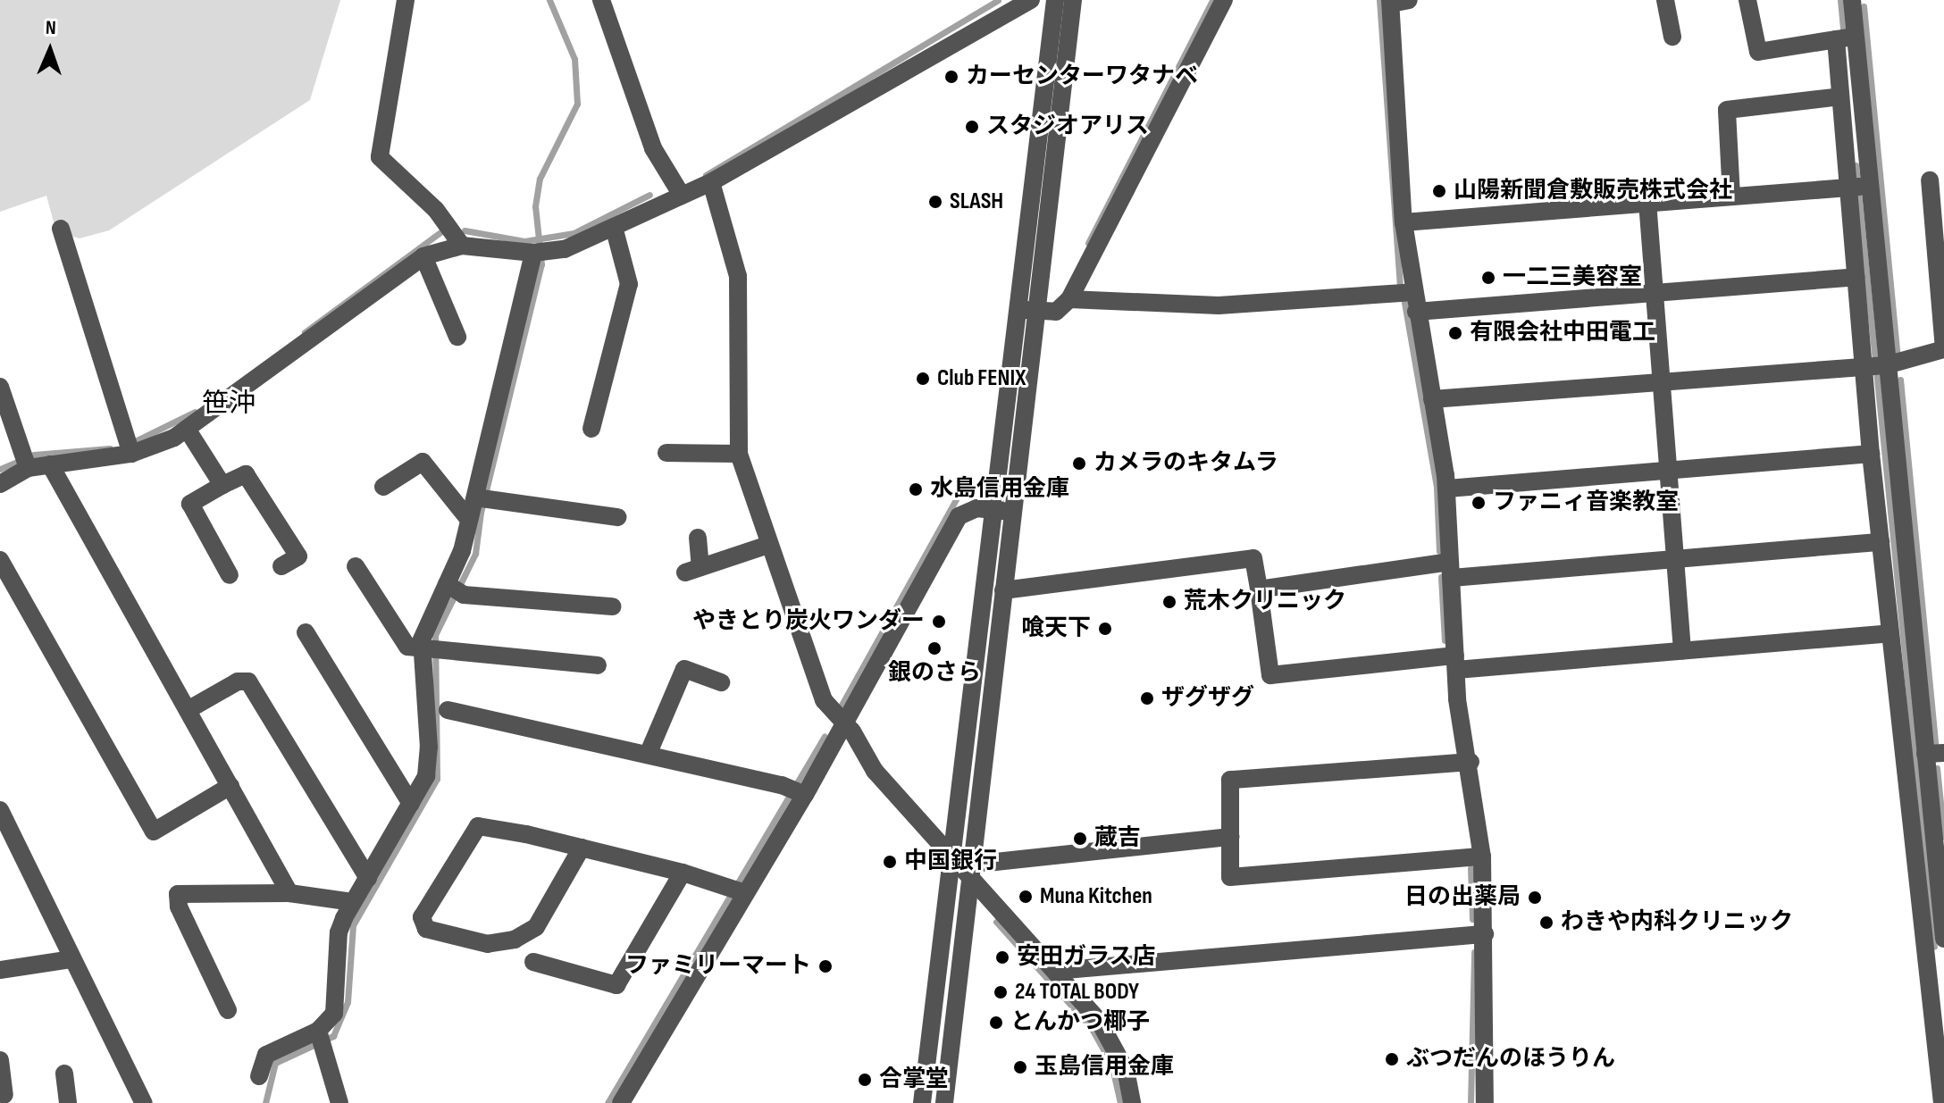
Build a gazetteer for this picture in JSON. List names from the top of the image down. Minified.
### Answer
{"districts":["笹沖"],"places":["カーセンターワタナベ","スタジオアリス","山陽新聞倉敷販売株式会社","SLASH","一二三美容室","有限会社中田電工","Club FENIX","カメラのキタムラ","水島信用金庫","ファニィ音楽教室","荒木クリニック","やきとり炭火ワンダー","喰天下","銀のさら","ザグザグ","蔵吉","中国銀行","Muna Kitchen","日の出薬局","わきや内科クリニック","安田ガラス店","ファミリーマート","24 TOTAL BODY","とんかつ椰子","ぶつだんのほうりん","玉島信用金庫","合掌堂"],"north":"top"}
